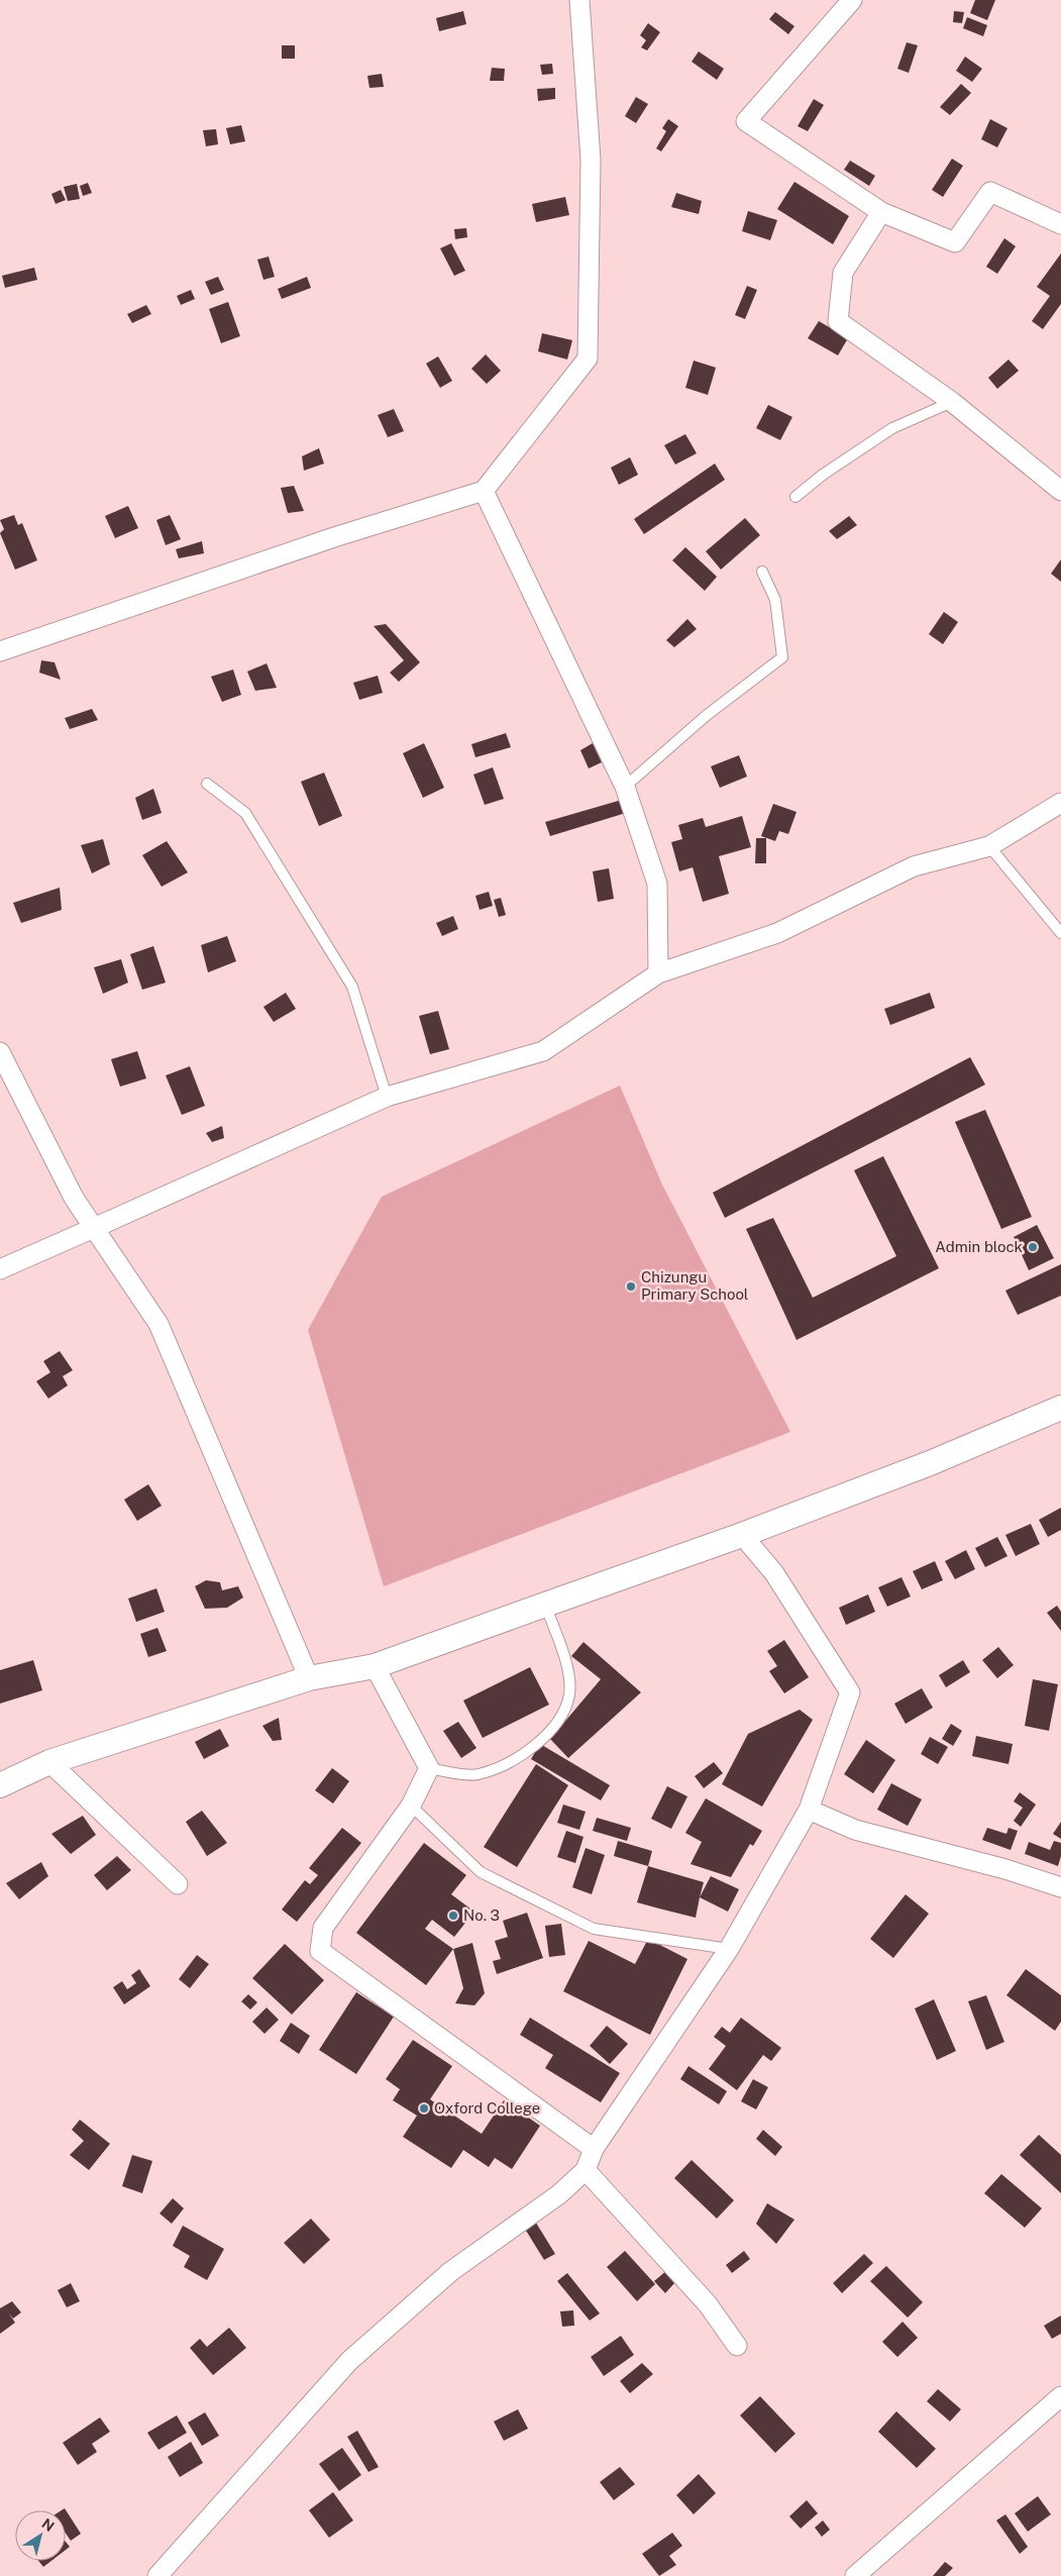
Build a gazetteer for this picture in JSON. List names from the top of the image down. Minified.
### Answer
{"places":["Admin block","Chizungu Primary School","No. 3","Oxford College"],"north":"top right"}
